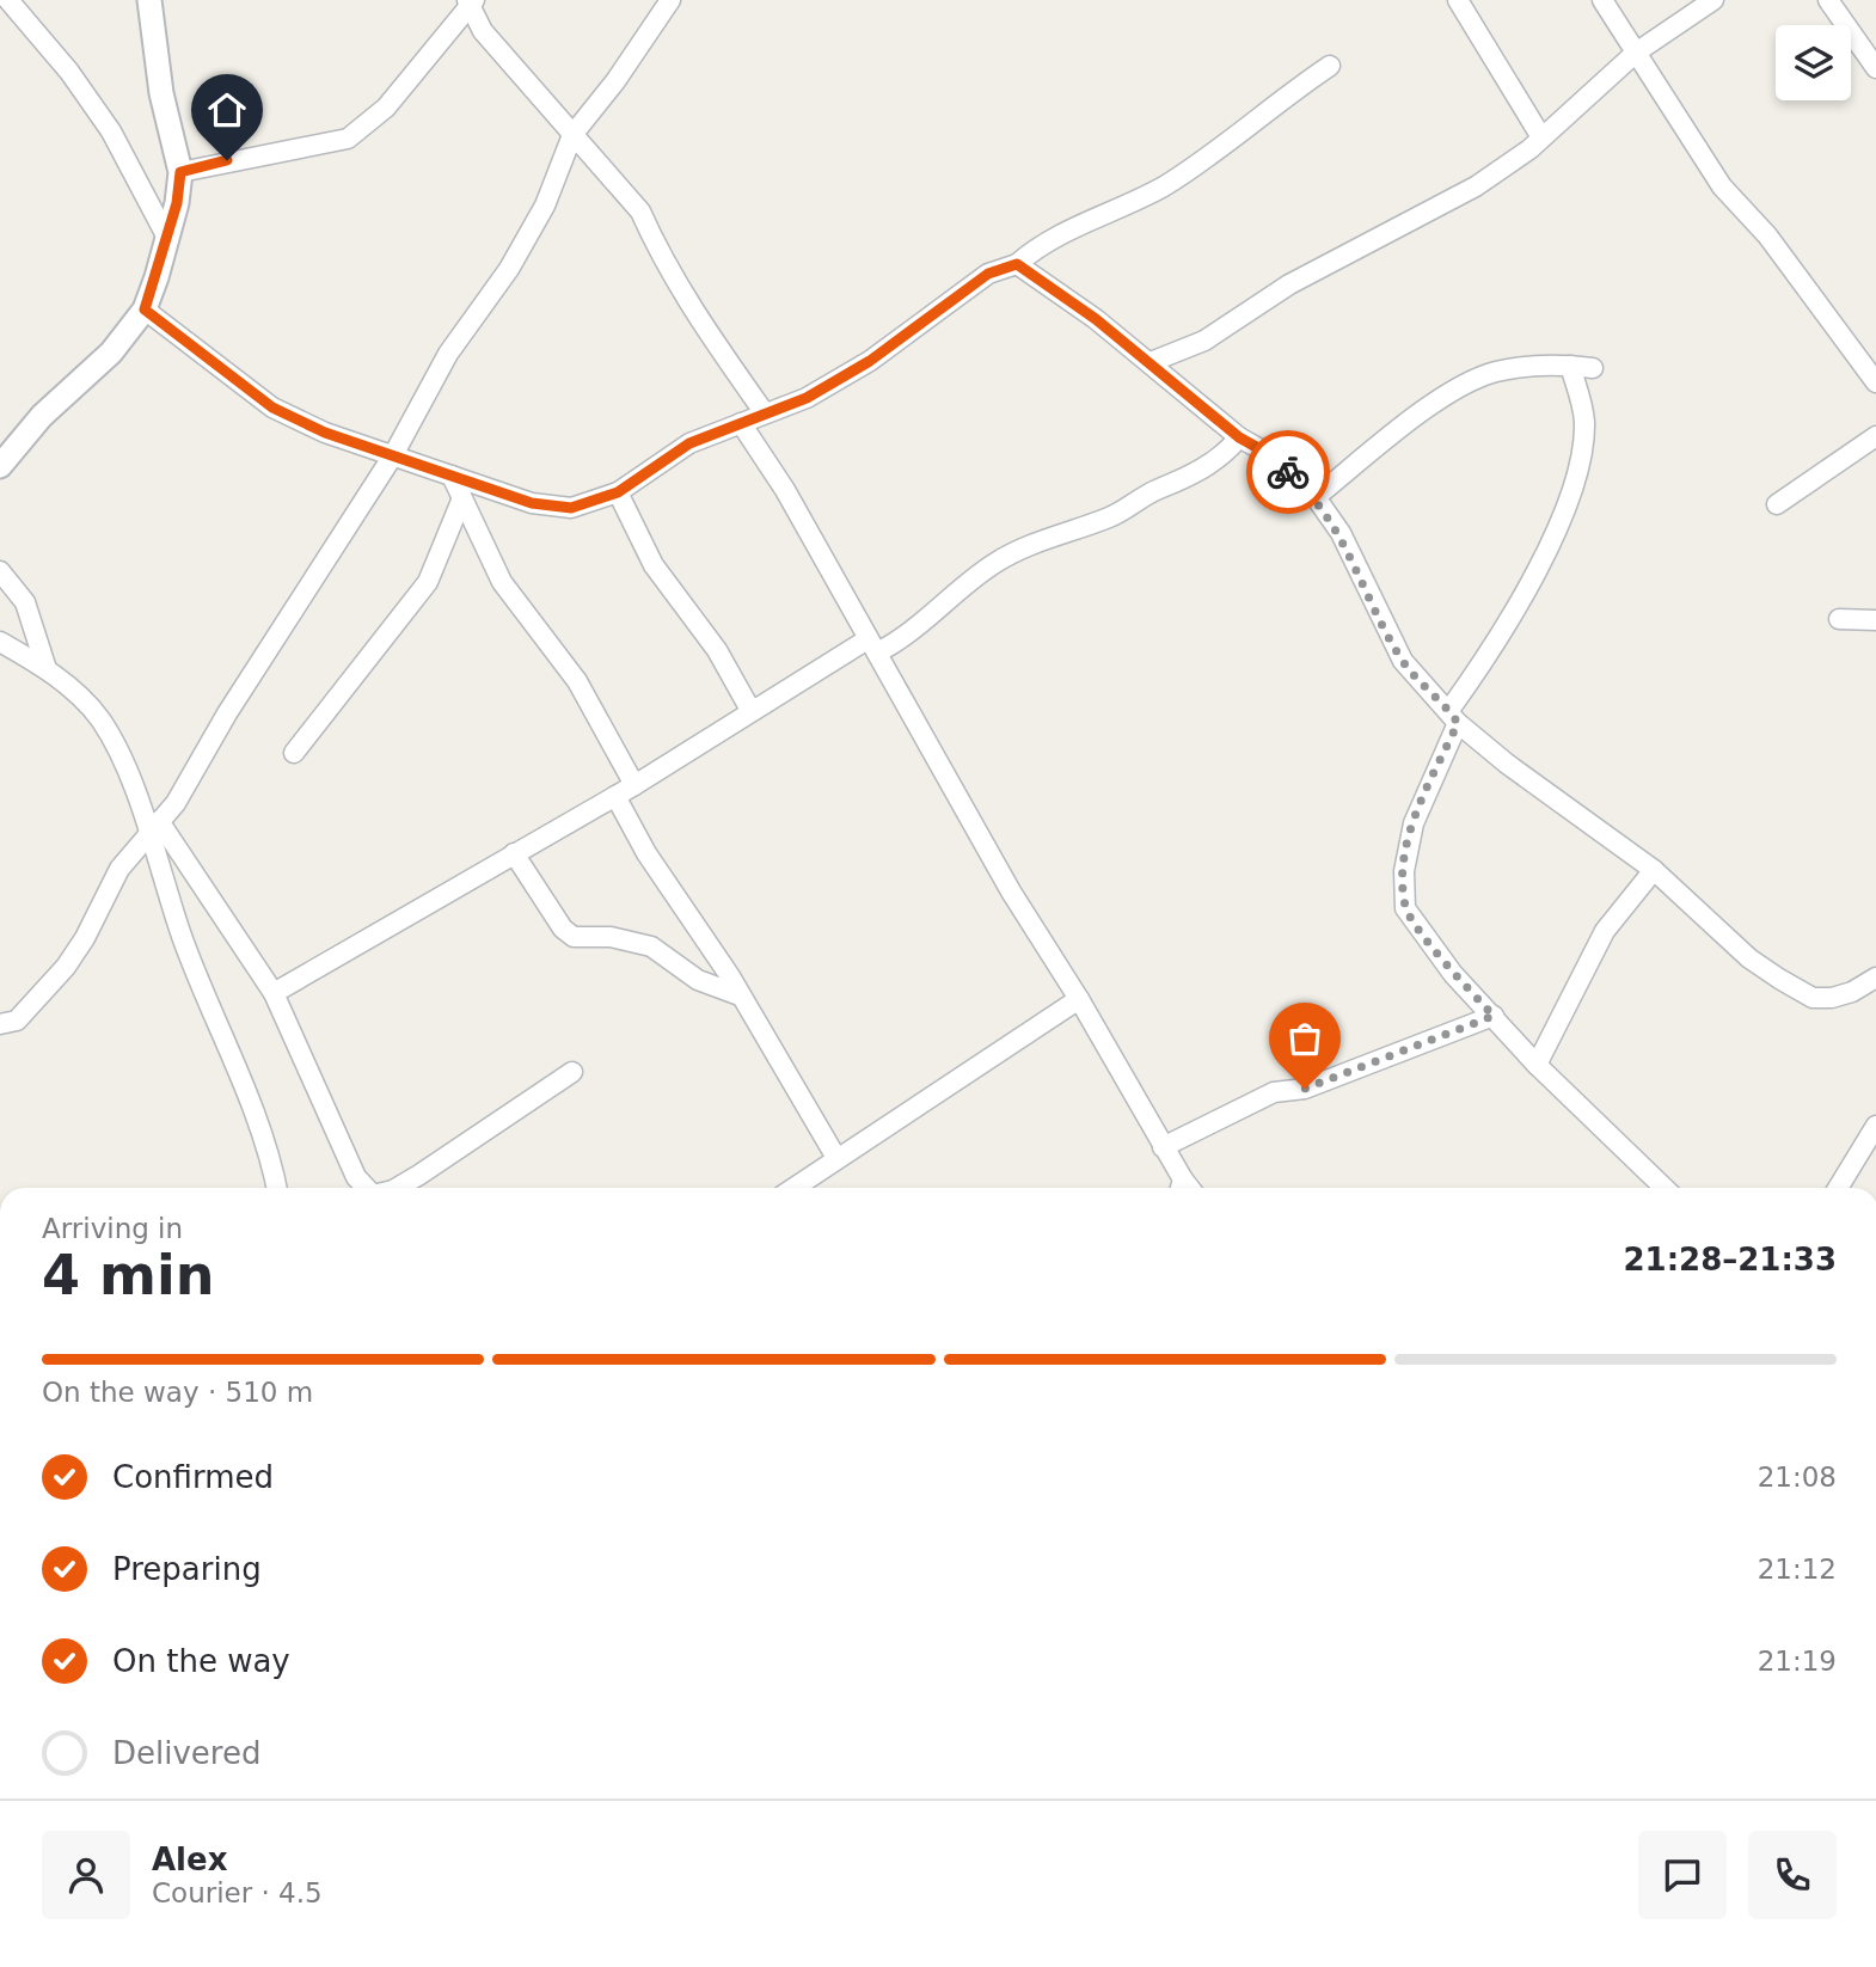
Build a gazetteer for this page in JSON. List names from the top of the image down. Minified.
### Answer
{"page":{"heading":["4 min","Arriving in","21:28–21:33"],"panel":["Alex","Courier · 4.5"],"bar":"On the way · 510 m","list":[["Confirmed","21:08"],["Preparing","21:12"],["On the way","21:19"],"Delivered"]}}
